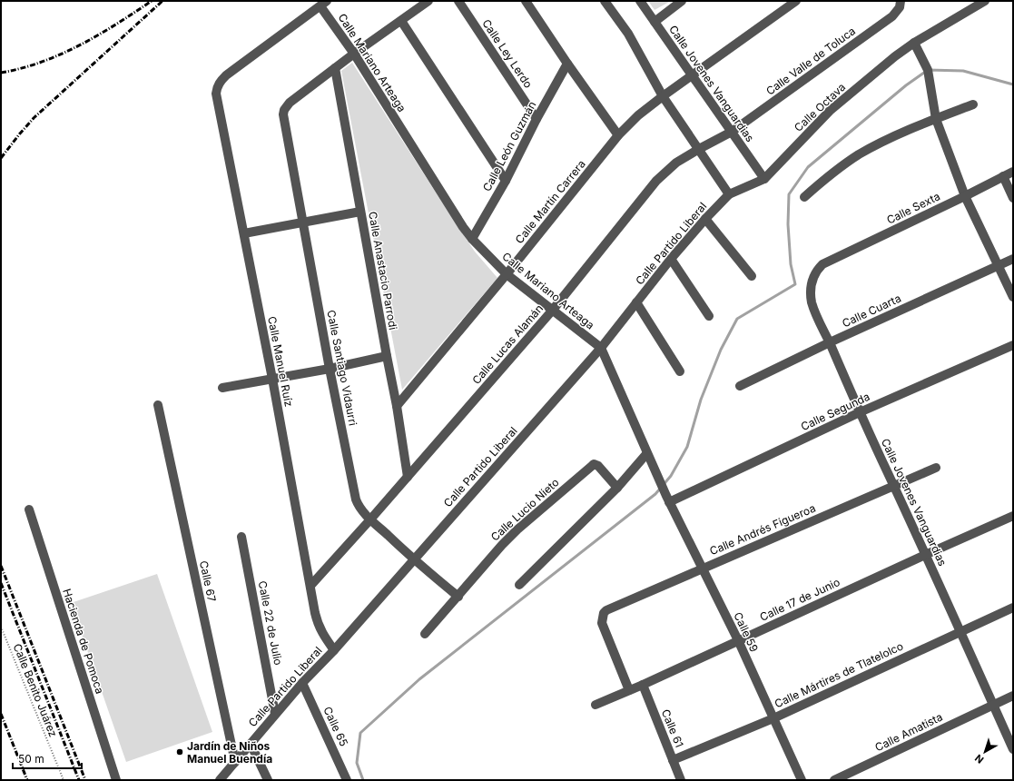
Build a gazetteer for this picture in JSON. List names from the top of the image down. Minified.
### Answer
{"streets":{"street":["Calle Ley Lerdo","Calle Valle de Toluca","Calle Mariano Arteaga","Calle Jovenes Vanguardias","Calle Octava","Calle León Guzmán","Calle Martín Carrera","Calle Sexta","Calle Partido Liberal","Calle Anastacio Parrodi","Calle Cuarta","Calle Lucas Alamán","Calle Manuel Ruíz","Calle Santiago Vidaurri","Calle Segunda","Calle Lucio Nieto","Calle Andrés Figueroa","Calle 67","Calle 17 de Junio","Calle 22 de Julio","Calle 59","Hacienda de Pomoca","Calle Mártires de Tlatelolco","Calle 65","Calle 61","Calle Amatista"],"path":["Calle Benito Juárez"]},"crossings":[["Calle Ley Lerdo","Calle León Guzmán"],["Calle Valle de Toluca","Calle Jovenes Vanguardias"],["Calle Valle de Toluca","Calle Lucas Alamán"],["Calle Mariano Arteaga","Calle León Guzmán"],["Calle Mariano Arteaga","Calle Martín Carrera"],["Calle Mariano Arteaga","Calle Partido Liberal"],["Calle Mariano Arteaga","Calle Lucas Alamán"],["Calle Mariano Arteaga","Calle Manuel Ruíz"],["Calle Mariano Arteaga","Calle Segunda"],["Calle Mariano Arteaga","Calle 59"],["Calle Jovenes Vanguardias","Calle Octava"],["Calle Jovenes Vanguardias","Calle Martín Carrera"],["Calle Jovenes Vanguardias","Calle Sexta"],["Calle Jovenes Vanguardias","Calle Partido Liberal"],["Calle Jovenes Vanguardias","Calle Cuarta"],["Calle Jovenes Vanguardias","Calle Lucas Alamán"],["Calle Jovenes Vanguardias","Calle Segunda"],["Calle Jovenes Vanguardias","Calle Andrés Figueroa"],["Calle Jovenes Vanguardias","Calle 17 de Junio"],["Calle Jovenes Vanguardias","Calle Mártires de Tlatelolco"],["Calle Jovenes Vanguardias","Calle Amatista"],["Calle Octava","Calle Partido Liberal"],["Calle Martín Carrera","Calle Anastacio Parrodi"],["Calle Partido Liberal","Calle Manuel Ruíz"],["Calle Partido Liberal","Calle Santiago Vidaurri"],["Calle Partido Liberal","Calle 67"],["Calle Partido Liberal","Calle 22 de Julio"],["Calle Partido Liberal","Calle 65"],["Calle Anastacio Parrodi","Calle Lucas Alamán"],["Calle Anastacio Parrodi","Calle Santiago Vidaurri"],["Calle Lucas Alamán","Calle Manuel Ruíz"],["Calle Lucas Alamán","Calle Santiago Vidaurri"],["Calle Santiago Vidaurri","Calle Lucio Nieto"],["Calle Segunda","Calle 59"],["Calle Andrés Figueroa","Calle 17 de Junio"],["Calle Andrés Figueroa","Calle 59"],["Calle 17 de Junio","Calle 59"],["Calle 17 de Junio","Calle 61"],["Calle 59","Calle Mártires de Tlatelolco"],["Calle Mártires de Tlatelolco","Calle 61"]],"places":["Jardín de Niños Manuel Buendía"],"scale_bar":"50 m","north":"bottom left"}
